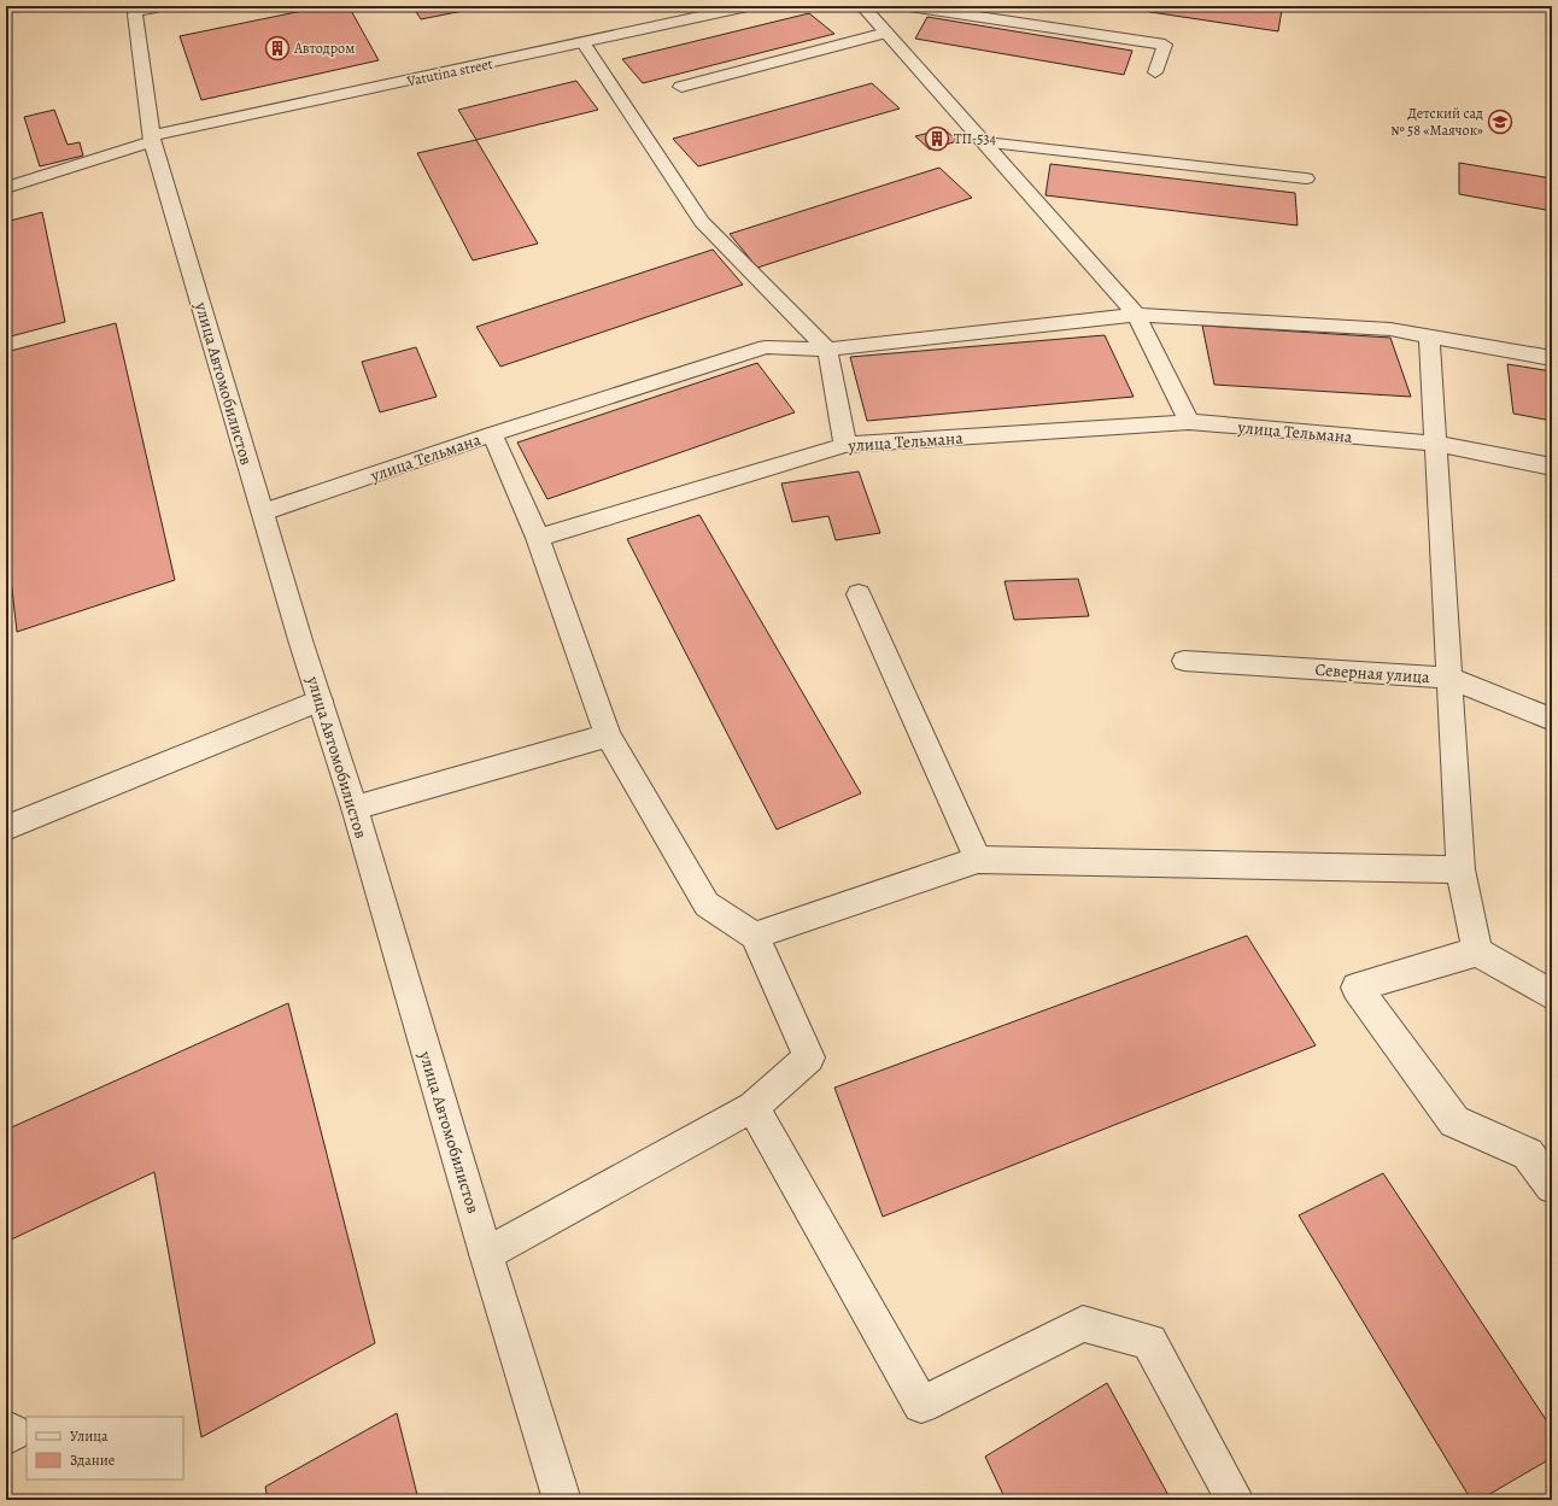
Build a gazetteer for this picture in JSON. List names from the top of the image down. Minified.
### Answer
{"streets":{"street":["Vatutina street","улица Автомобилистов","улица Тельмана","Северная улица"]},"crossings":[["Vatutina street","улица Автомобилистов"],["улица Автомобилистов","улица Тельмана"]],"places":{"building":["Автодром","ТП-534"],"school or university":["Детский сад № 58 «Маячок»"]},"legend":["Улица","Здание"]}
